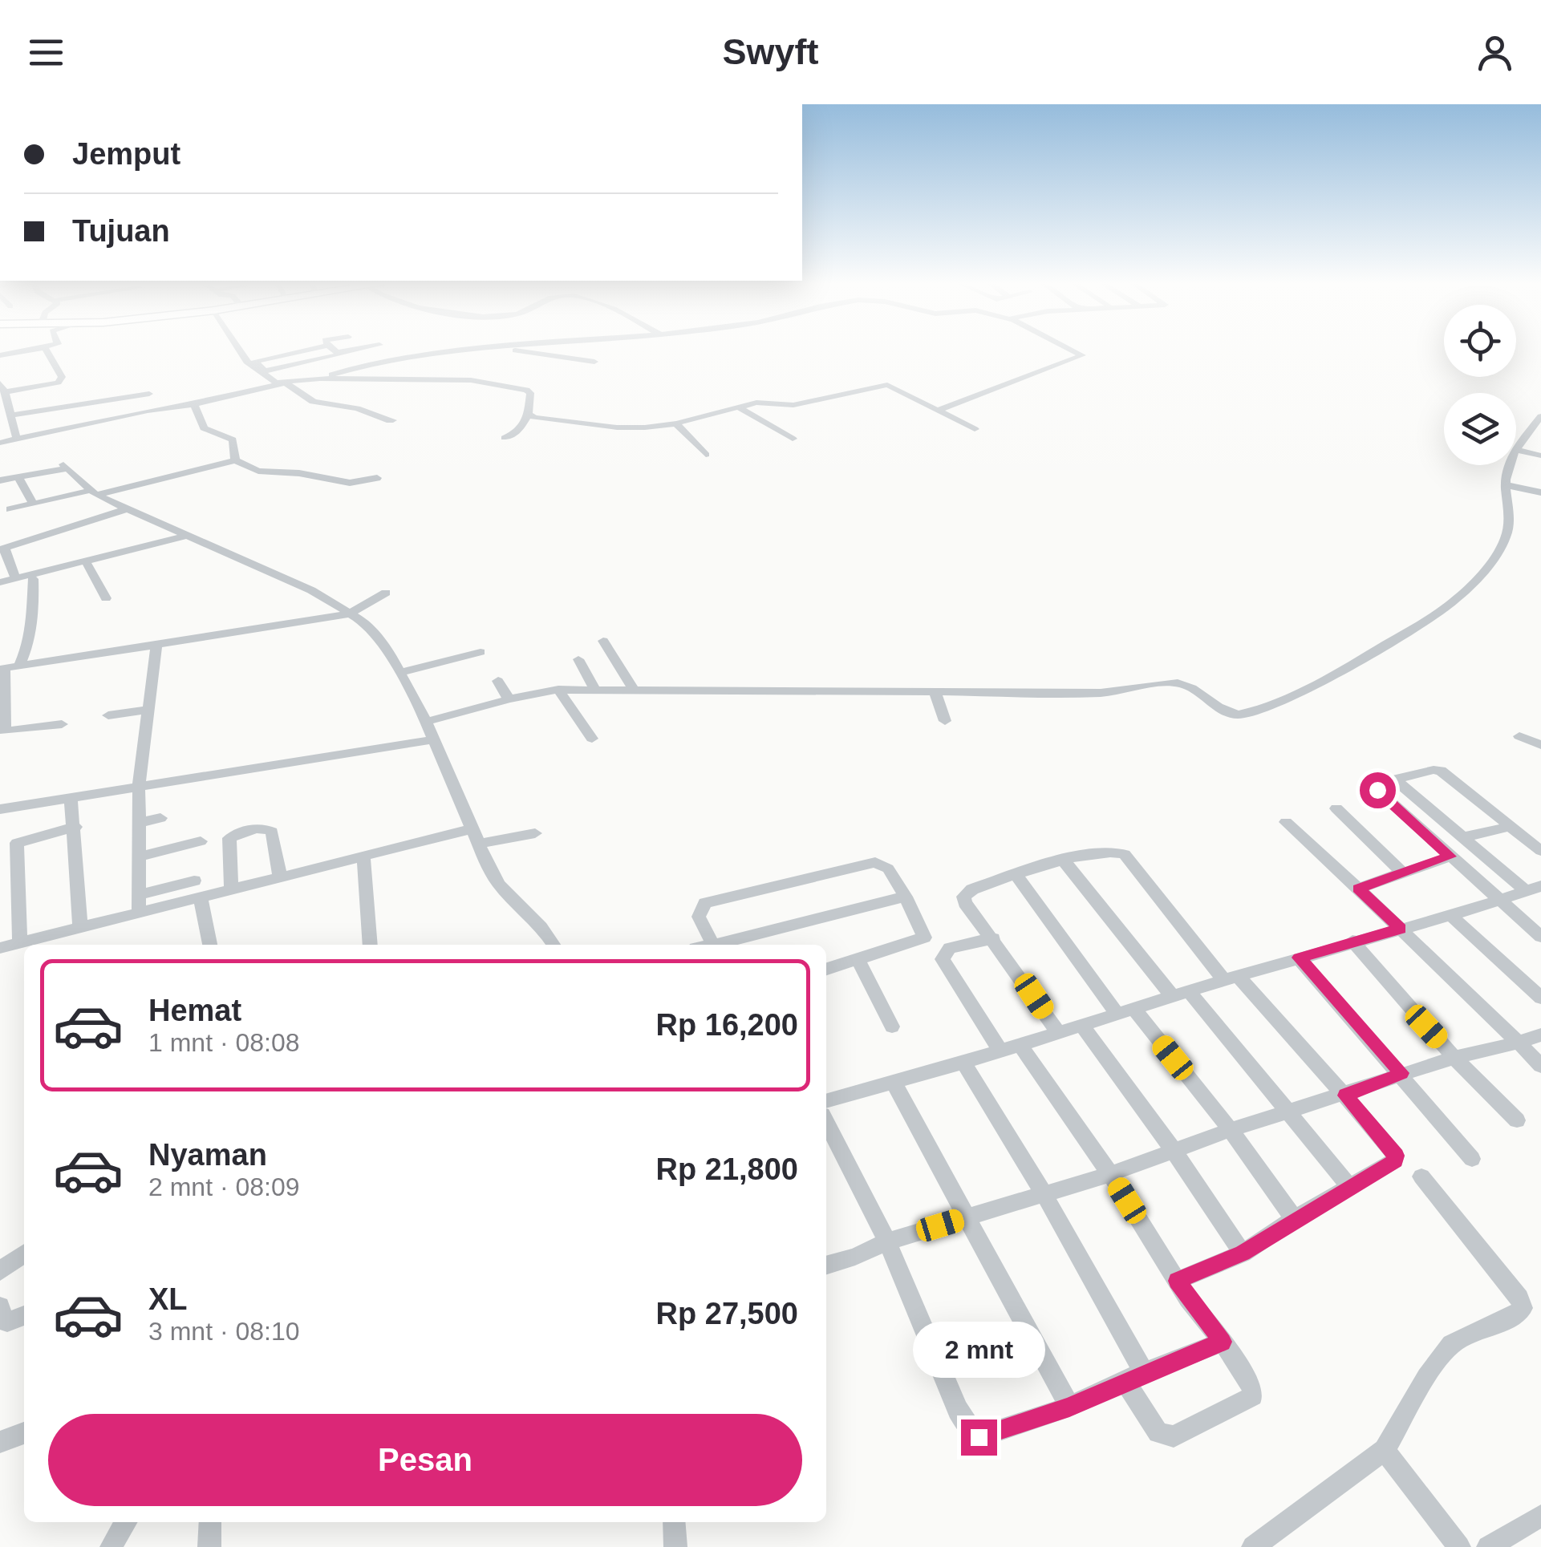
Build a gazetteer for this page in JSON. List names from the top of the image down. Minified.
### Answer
{"page":{"header":"Swyft","banner":["Jemput","Tujuan"],"list":[{"name":"Hemat","note":"1 mnt · 08:08","value":"Rp 16,200"},{"name":"Nyaman","note":"2 mnt · 08:09","value":"Rp 21,800"},{"name":"XL","note":"3 mnt · 08:10","value":"Rp 27,500"}],"bubble":"2 mnt","buttons":"Pesan"}}
